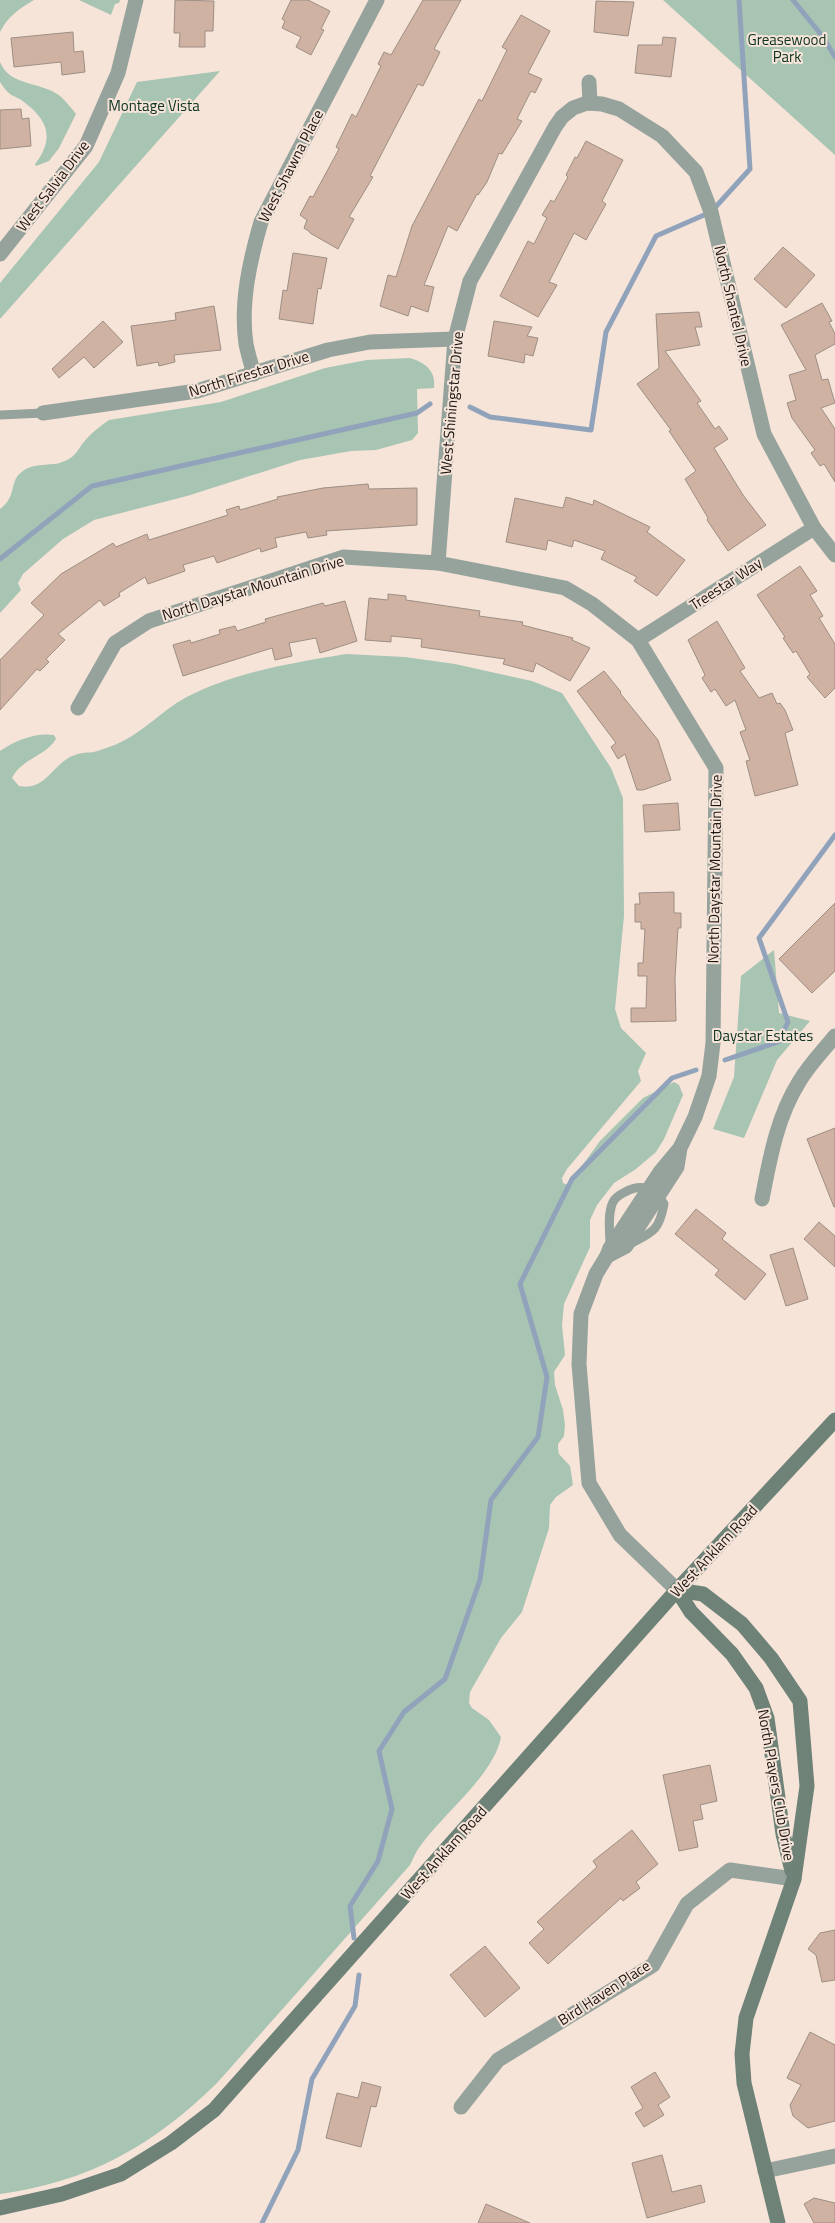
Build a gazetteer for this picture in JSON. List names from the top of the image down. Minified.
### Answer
{"streets":{"main road":["West Anklam Road","North Players Club Drive"],"street":["West Shawna Place","West Salvia Drive","North Shantel Drive","North Firestar Drive","West Shiningstar Drive","Treestar Way","North Daystar Mountain Drive","Bird Haven Place"]},"crossings":[["West Shawna Place","North Firestar Drive"],["North Shantel Drive","West Shiningstar Drive"],["North Shantel Drive","Treestar Way"],["North Firestar Drive","West Shiningstar Drive"],["West Shiningstar Drive","North Daystar Mountain Drive"],["Treestar Way","North Daystar Mountain Drive"],["North Daystar Mountain Drive","West Anklam Road"],["North Daystar Mountain Drive","North Players Club Drive"],["West Anklam Road","North Players Club Drive"],["North Players Club Drive","Bird Haven Place"]],"parks":["Greasewood Park","Montage Vista","Daystar Estates"]}
